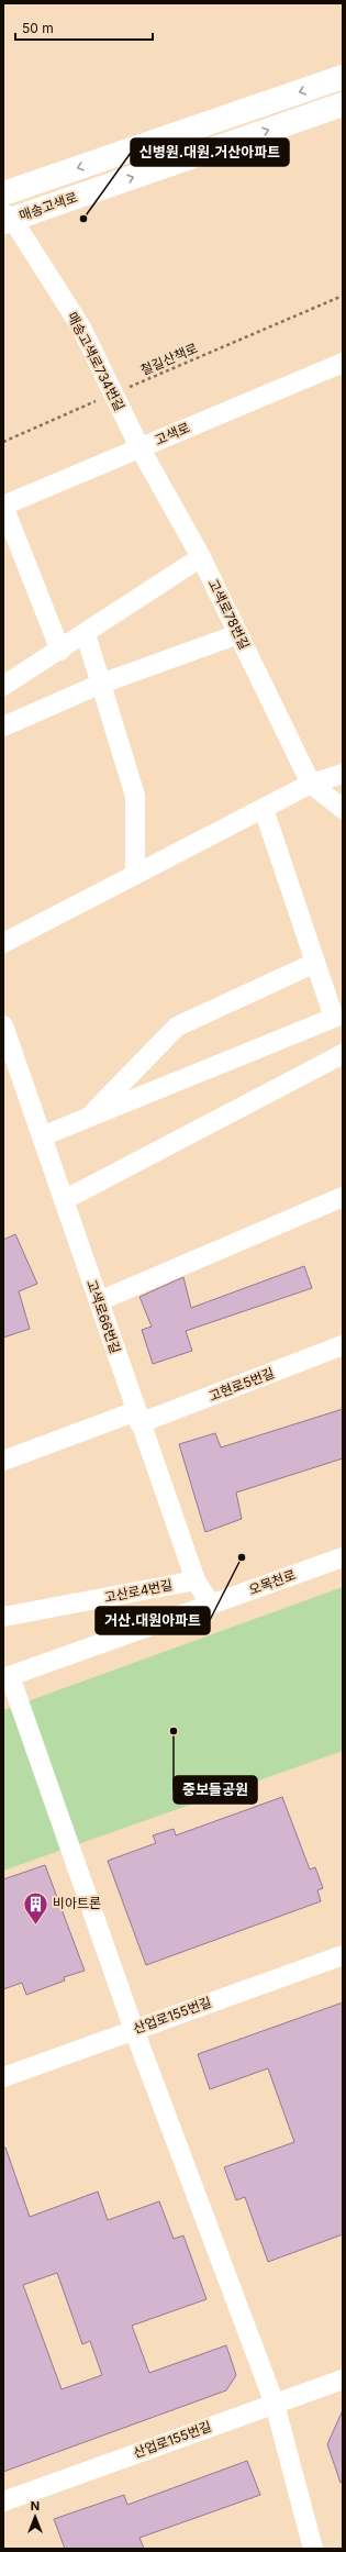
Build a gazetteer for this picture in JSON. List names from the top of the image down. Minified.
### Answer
{"streets":{"main road":["매송고색로"],"street":["매송고색로734번길","고색로","고색로78번길","고색로66번길","고현로5번길","오목천로","고산로4번길","산업로155번길"],"path":["철길산책로"]},"crossings":[["매송고색로","매송고색로734번길"],["철길산책로","매송고색로734번길"],["매송고색로734번길","고색로"],["매송고색로734번길","고색로78번길"],["고색로","고색로78번길"],["고색로66번길","고현로5번길"],["고색로66번길","오목천로"],["고색로66번길","고산로4번길"]],"places":{"other":["신병원.대원.거산아파트","거산.대원아파트","중보들공원"],"building":["비아트론"]},"scale_bar":"50 m","north":"top"}
